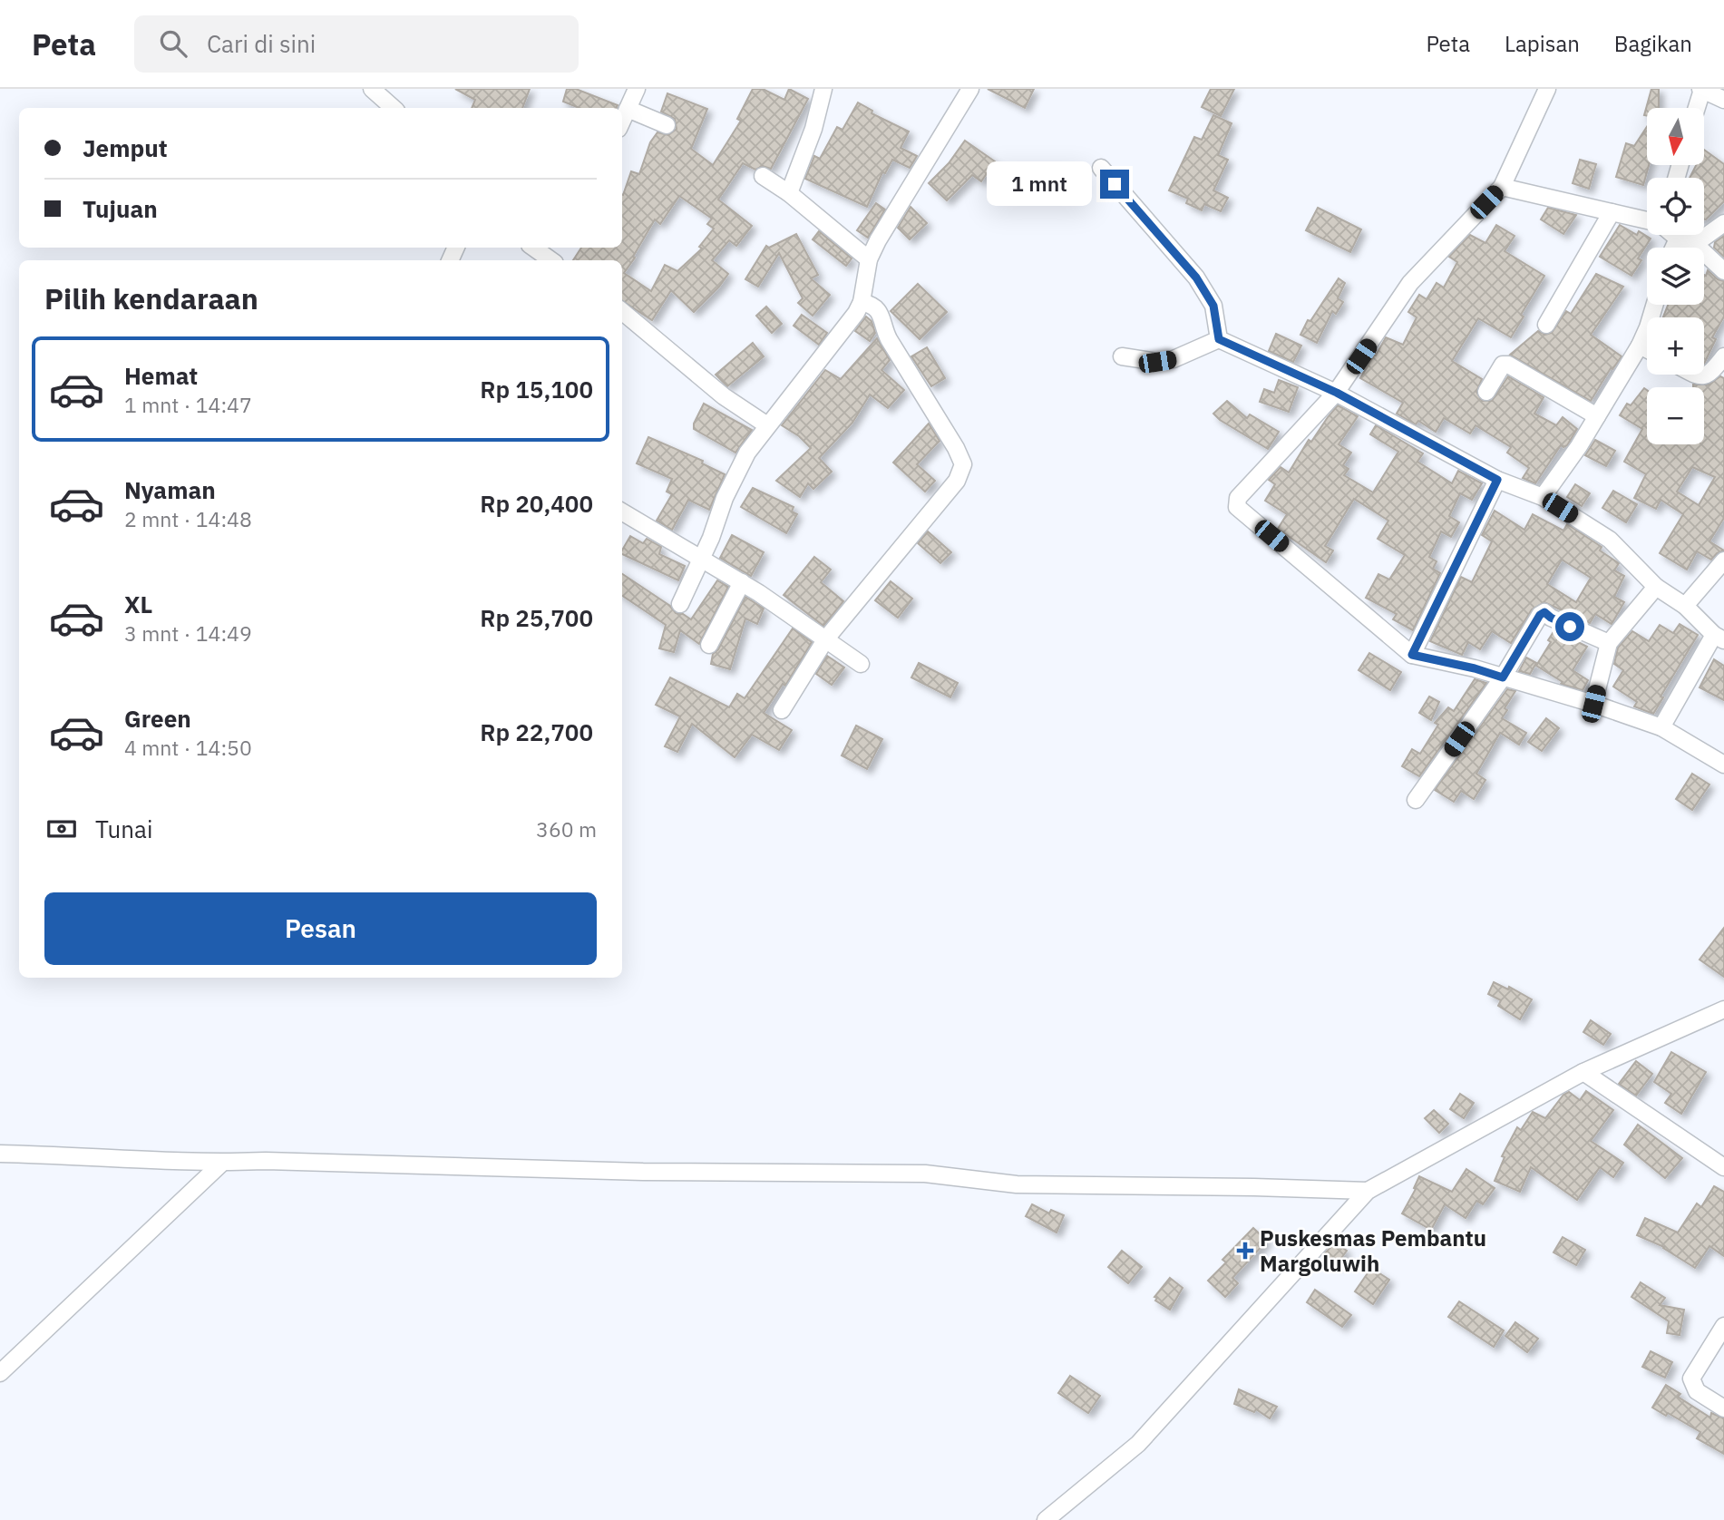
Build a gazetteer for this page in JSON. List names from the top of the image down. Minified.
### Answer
{"places":{"health":["Puskesmas Pembantu Margoluwih"]},"north":"bottom","page":{"header":"Peta","search":"Cari di sini","nav":["Peta","Lapisan","Bagikan"],"map_buttons":["+","−"],"banner":["Jemput","Tujuan"],"bubble":"1 mnt","heading":"Pilih kendaraan","list":[{"name":"Hemat","note":"1 mnt · 14:47","value":"Rp 15,100"},{"name":"Nyaman","note":"2 mnt · 14:48","value":"Rp 20,400"},{"name":"XL","note":"3 mnt · 14:49","value":"Rp 25,700"},{"name":"Green","note":"4 mnt · 14:50","value":"Rp 22,700"}],"pay":["Tunai","360 m"],"buttons":"Pesan"}}
